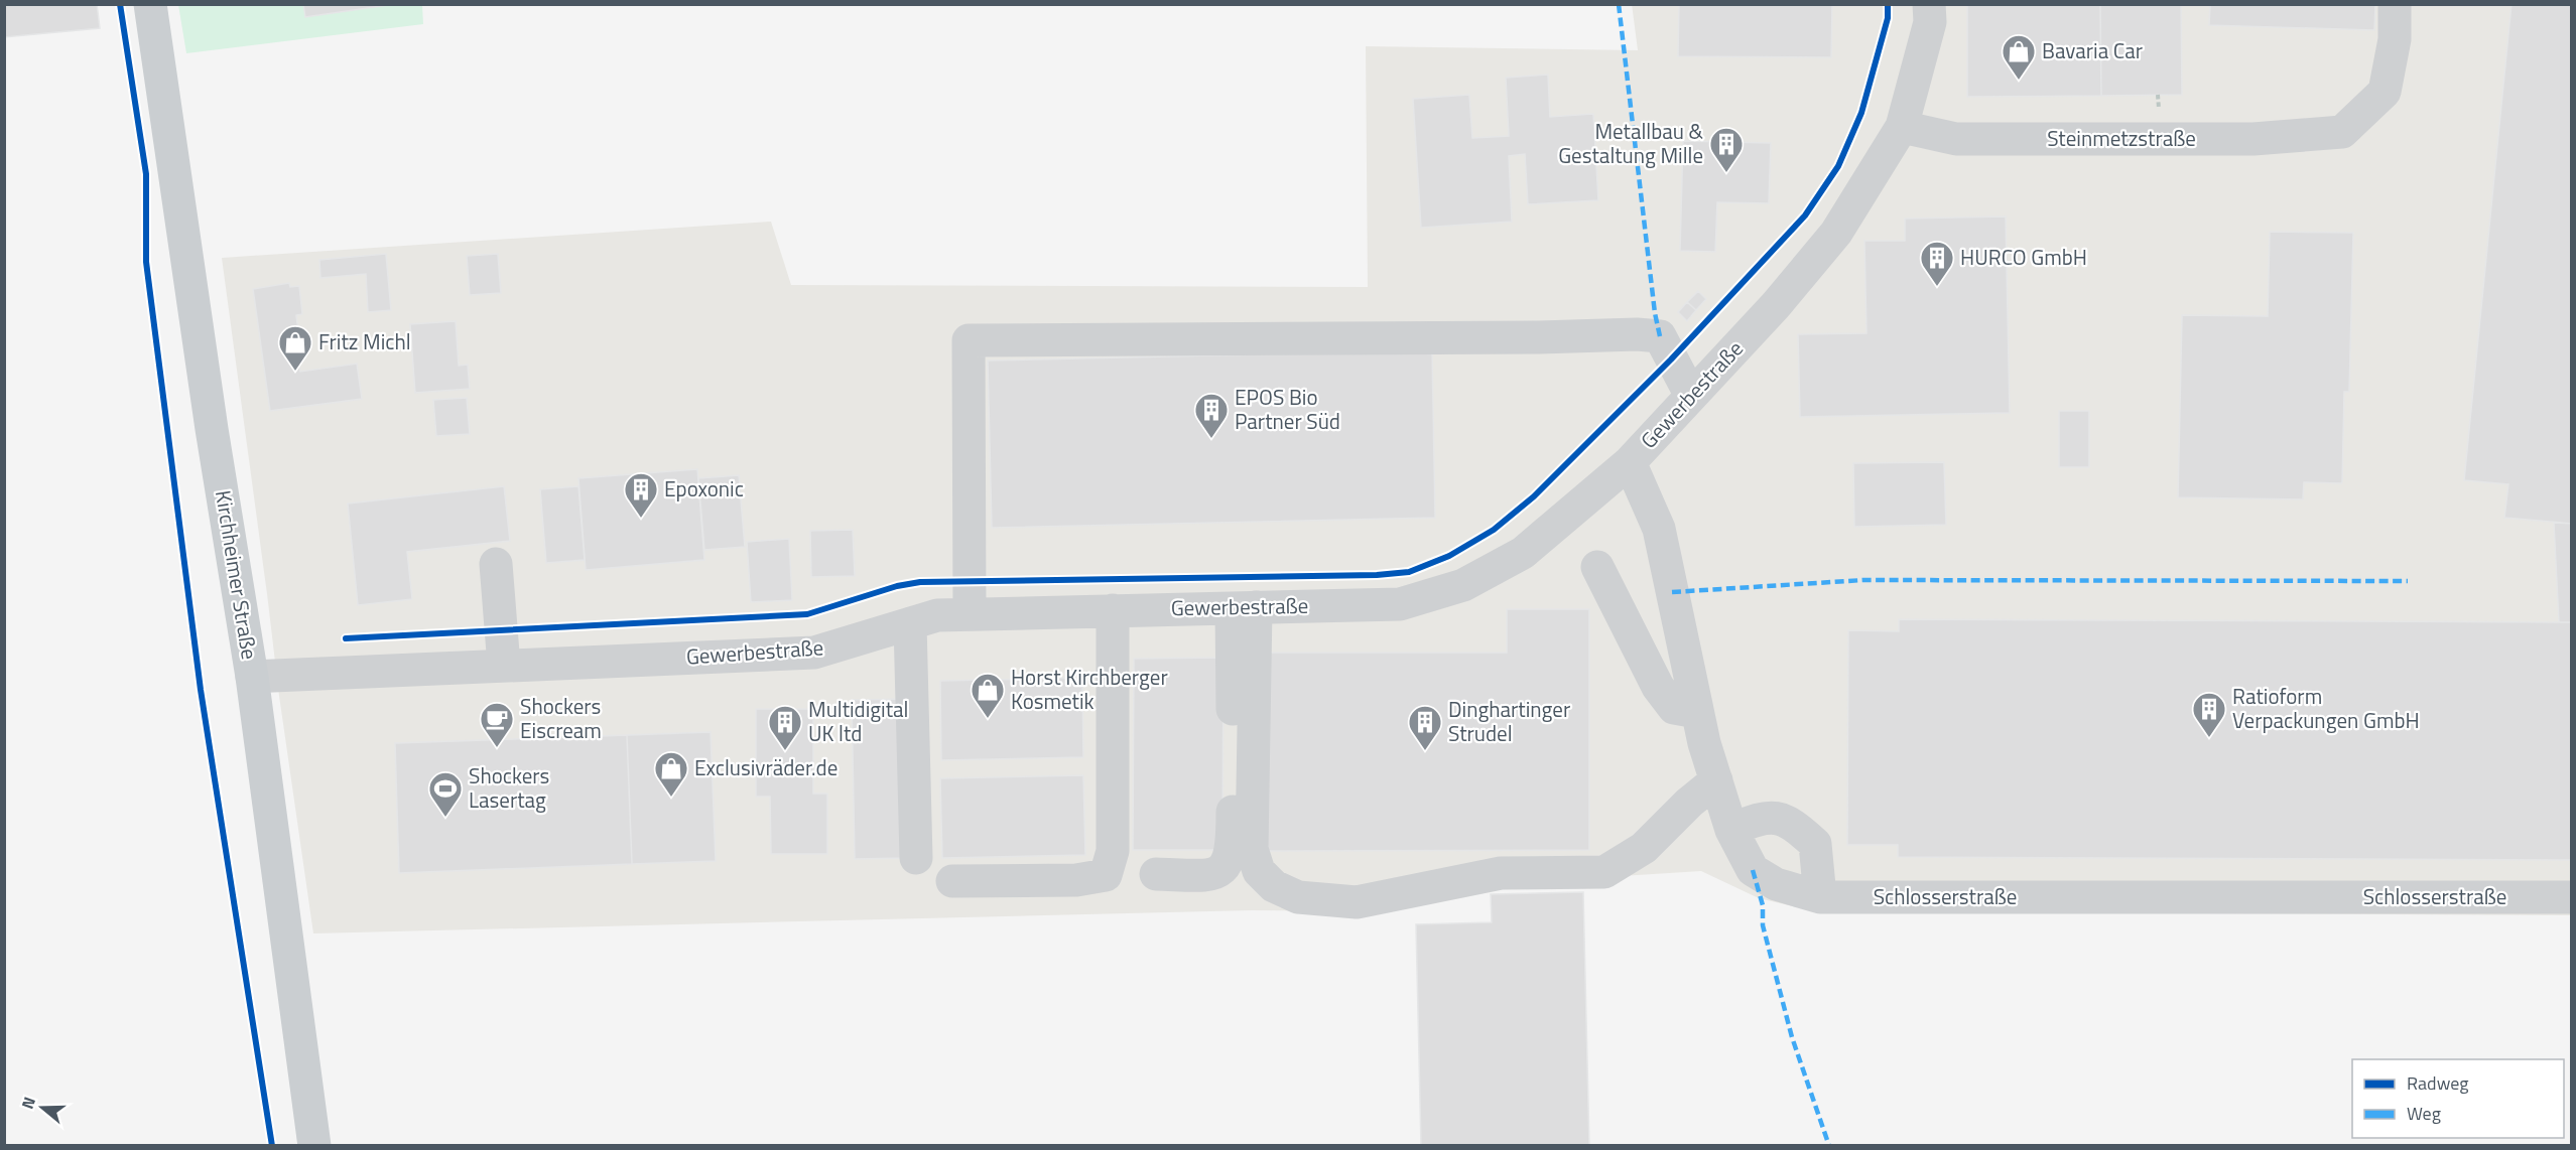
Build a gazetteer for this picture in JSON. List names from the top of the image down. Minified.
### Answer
{"streets":{"main road":["Kirchheimer Straße"],"street":["Steinmetzstraße","Gewerbestraße","Schlosserstraße"]},"crossings":[["Steinmetzstraße","Gewerbestraße"],["Gewerbestraße","Kirchheimer Straße"],["Gewerbestraße","Schlosserstraße"]],"places":{"shop":["Bavaria Car","Fritz Michl","Horst Kirchberger Kosmetik","Exclusivräder.de"],"building":["Metallbau & Gestaltung Mille","HURCO GmbH","EPOS Bio Partner Süd","Epoxonic","Ratioform Verpackungen GmbH","Multidigital UK ltd","Dinghartinger Strudel"],"cafe":["Shockers Eiscream"],"sports":["Shockers Lasertag"]},"legend":["Radweg","Weg"],"north":"left"}
